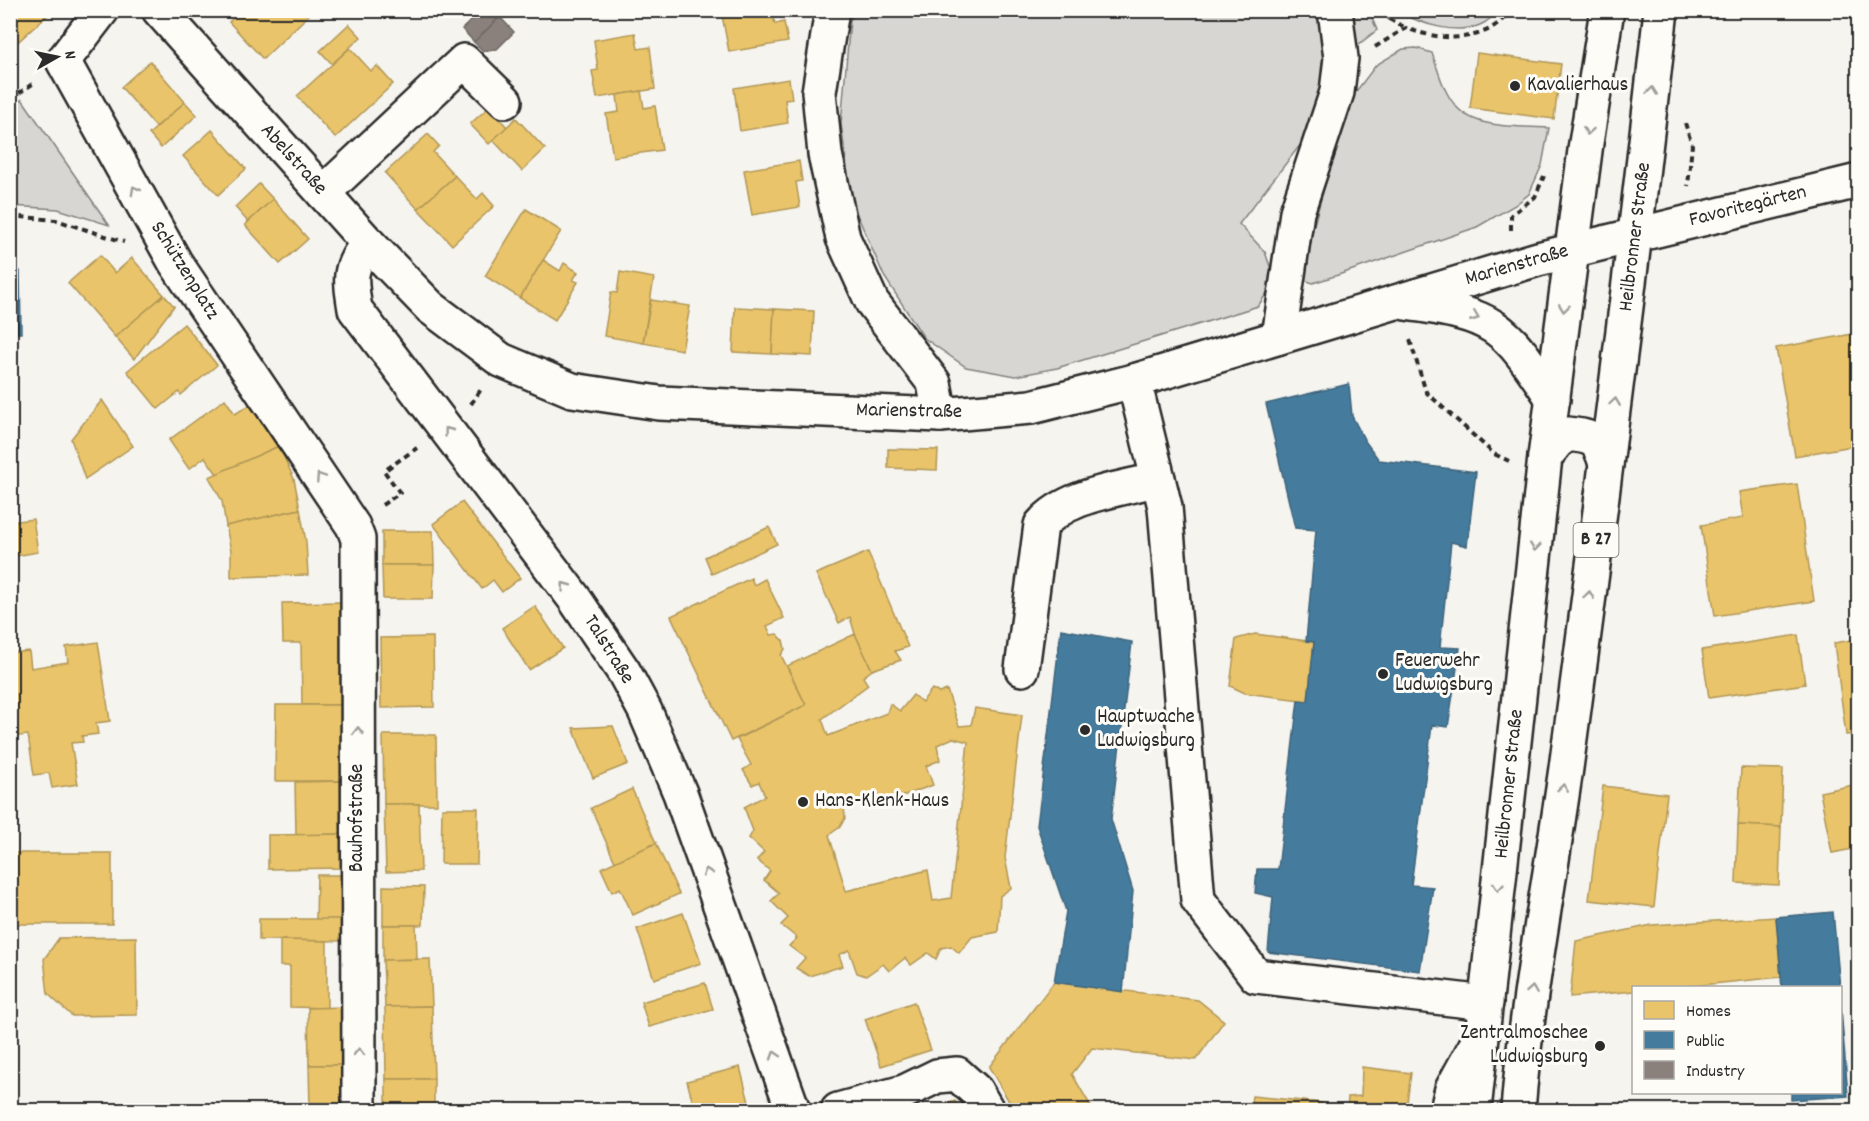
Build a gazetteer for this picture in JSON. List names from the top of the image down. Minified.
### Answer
{"streets":{"street":["Abelstraße","Favoritegärten","Heilbronner Straße","Marienstraße","Schützenplatz","B 27","Talstraße","Bauhofstraße"]},"crossings":[["Abelstraße","Marienstraße"],["Abelstraße","Talstraße"],["Favoritegärten","Heilbronner Straße"],["Favoritegärten","Marienstraße"],["Heilbronner Straße","Marienstraße"],["Schützenplatz","Bauhofstraße"]],"one_way":["Schützenplatz","Talstraße","Bauhofstraße"],"places":["Kavalierhaus","Feuerwehr Ludwigsburg","Hauptwache Ludwigsburg","Hans-Klenk-Haus","Zentralmoschee Ludwigsburg"],"legend":["Homes","Public","Industry"],"north":"right"}
